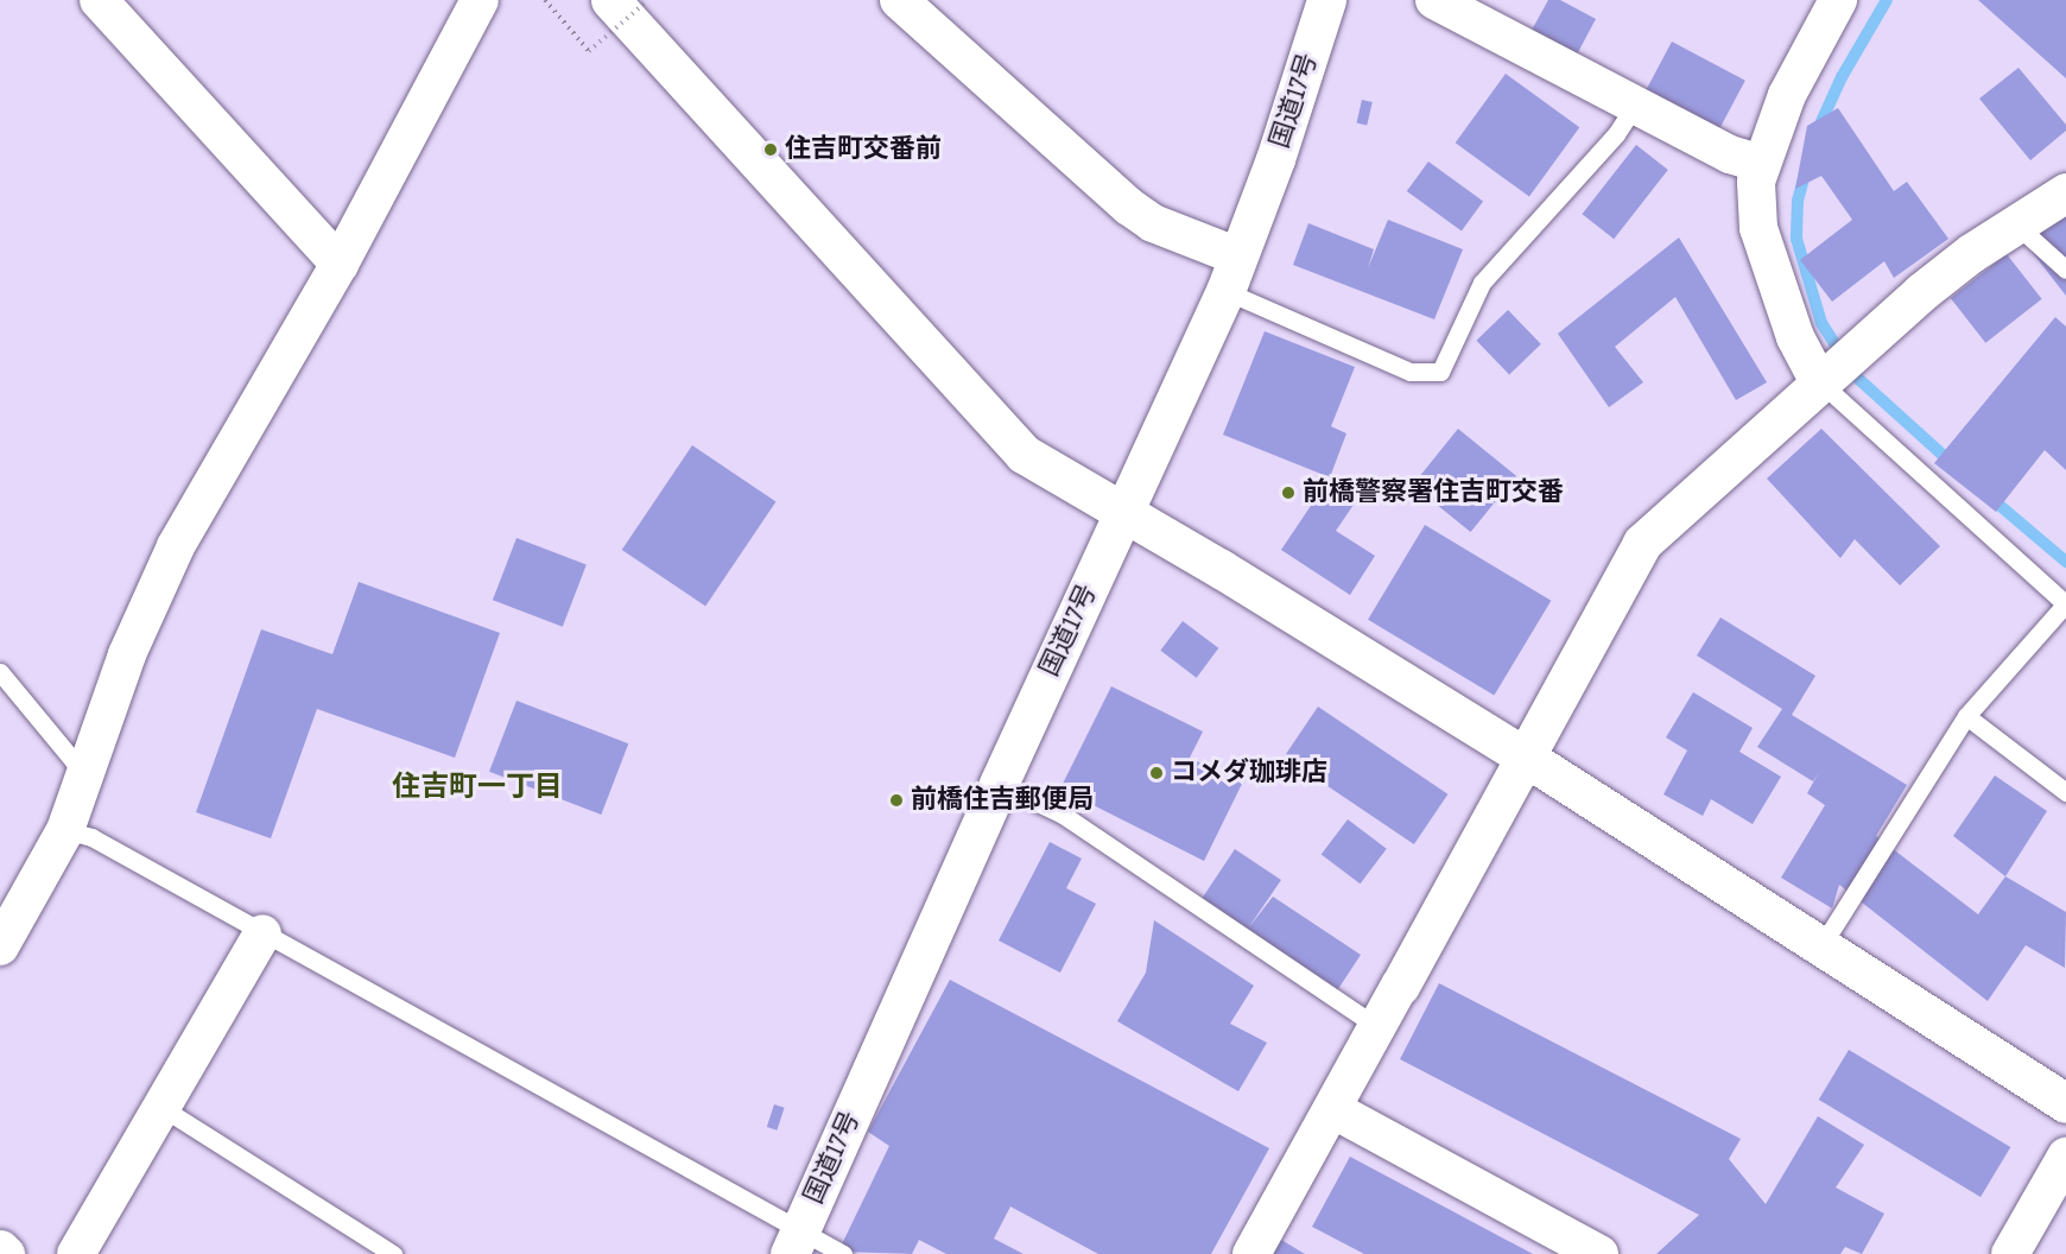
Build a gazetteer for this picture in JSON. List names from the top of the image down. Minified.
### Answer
{"streets":{"main road":["国道17号"]},"districts":["住吉町一丁目"],"places":["住吉町交番前","前橋警察署住吉町交番","コメダ珈琲店","前橋住吉郵便局"]}
